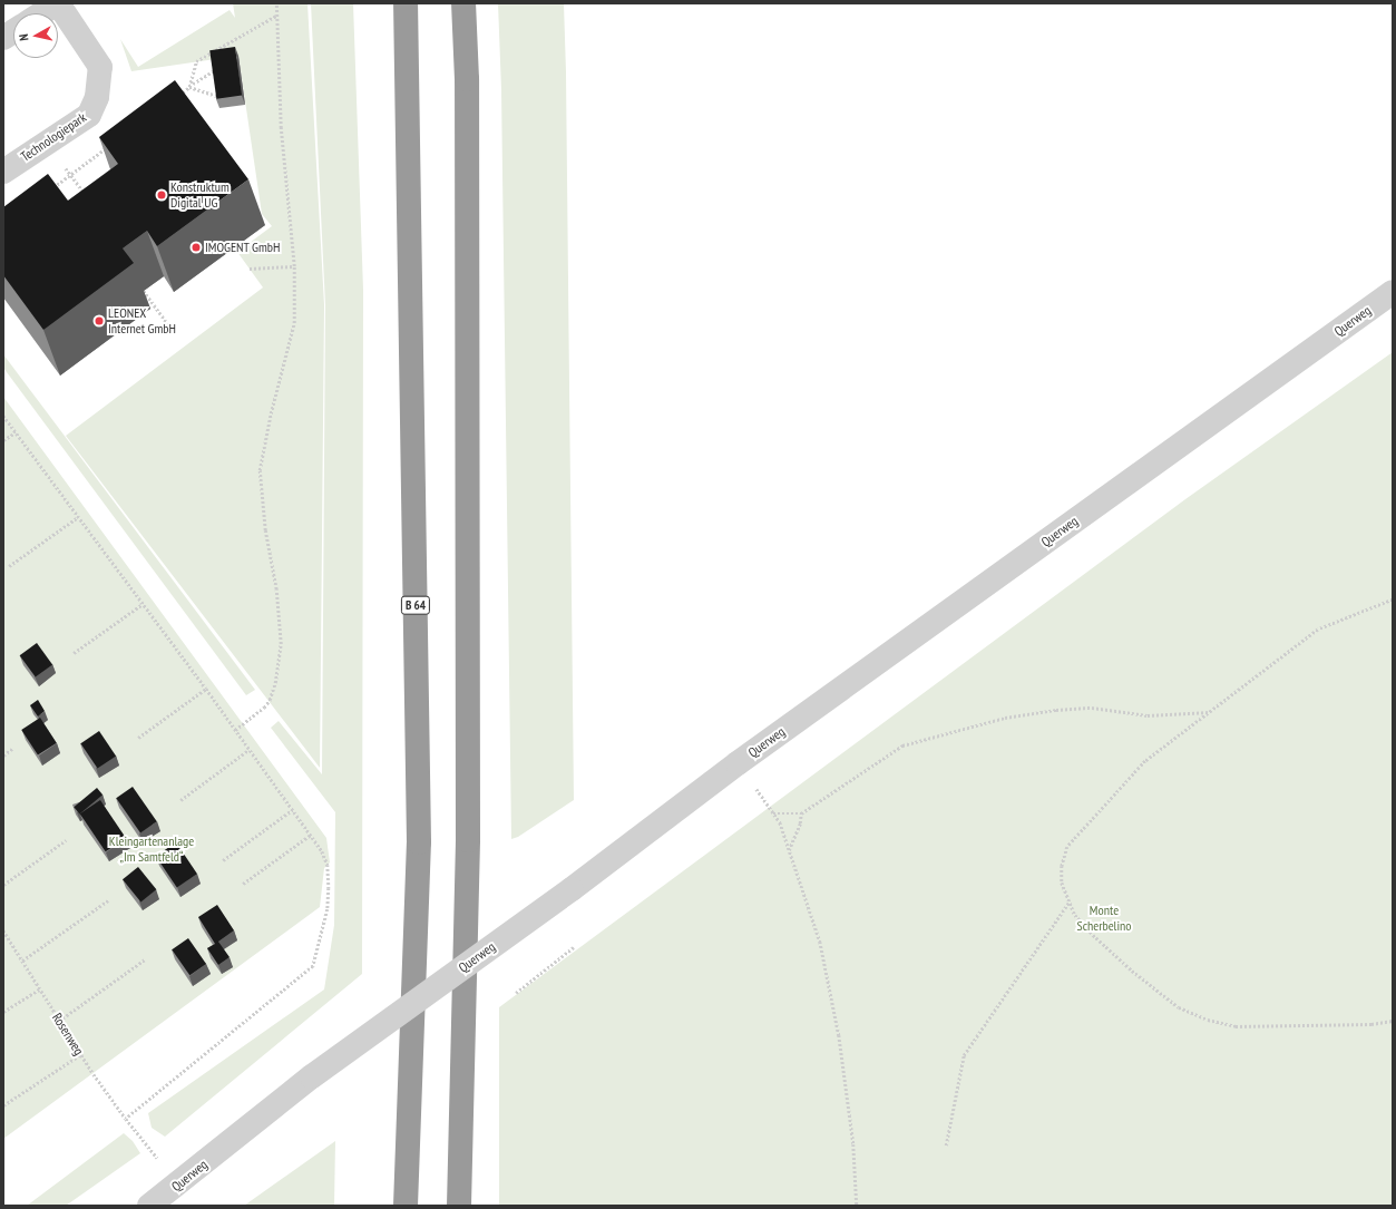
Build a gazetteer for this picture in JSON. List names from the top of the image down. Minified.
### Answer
{"streets":{"highway":["B 64"],"street":["Technologiepark","Querweg"],"path":["Rosenweg"]},"parks":["Kleingartenanlage „Im Samtfeld“","Monte Scherbelino"],"places":["Konstruktum Digital UG","IMOGENT GmbH","LEONEX Internet GmbH"],"north":"left"}
